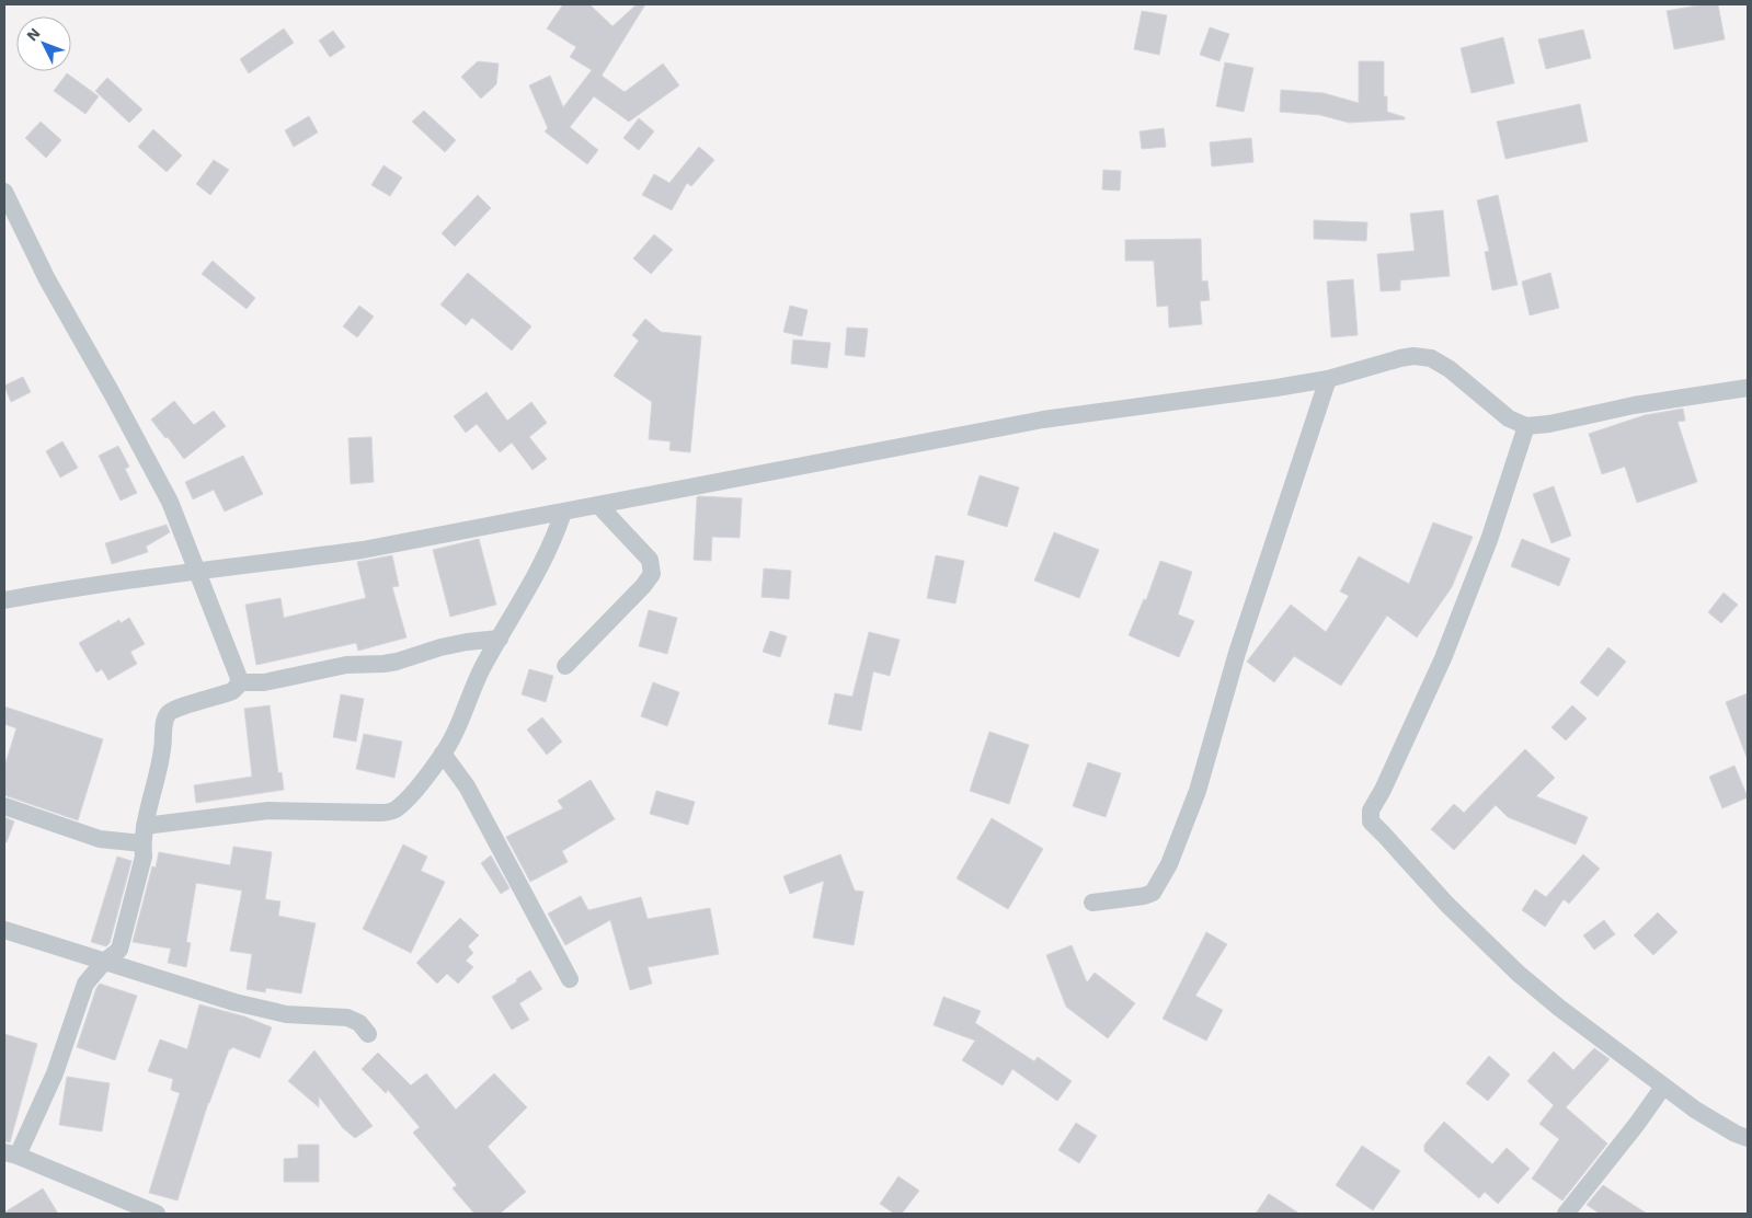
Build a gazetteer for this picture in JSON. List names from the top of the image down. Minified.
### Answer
{"north":"top left"}
